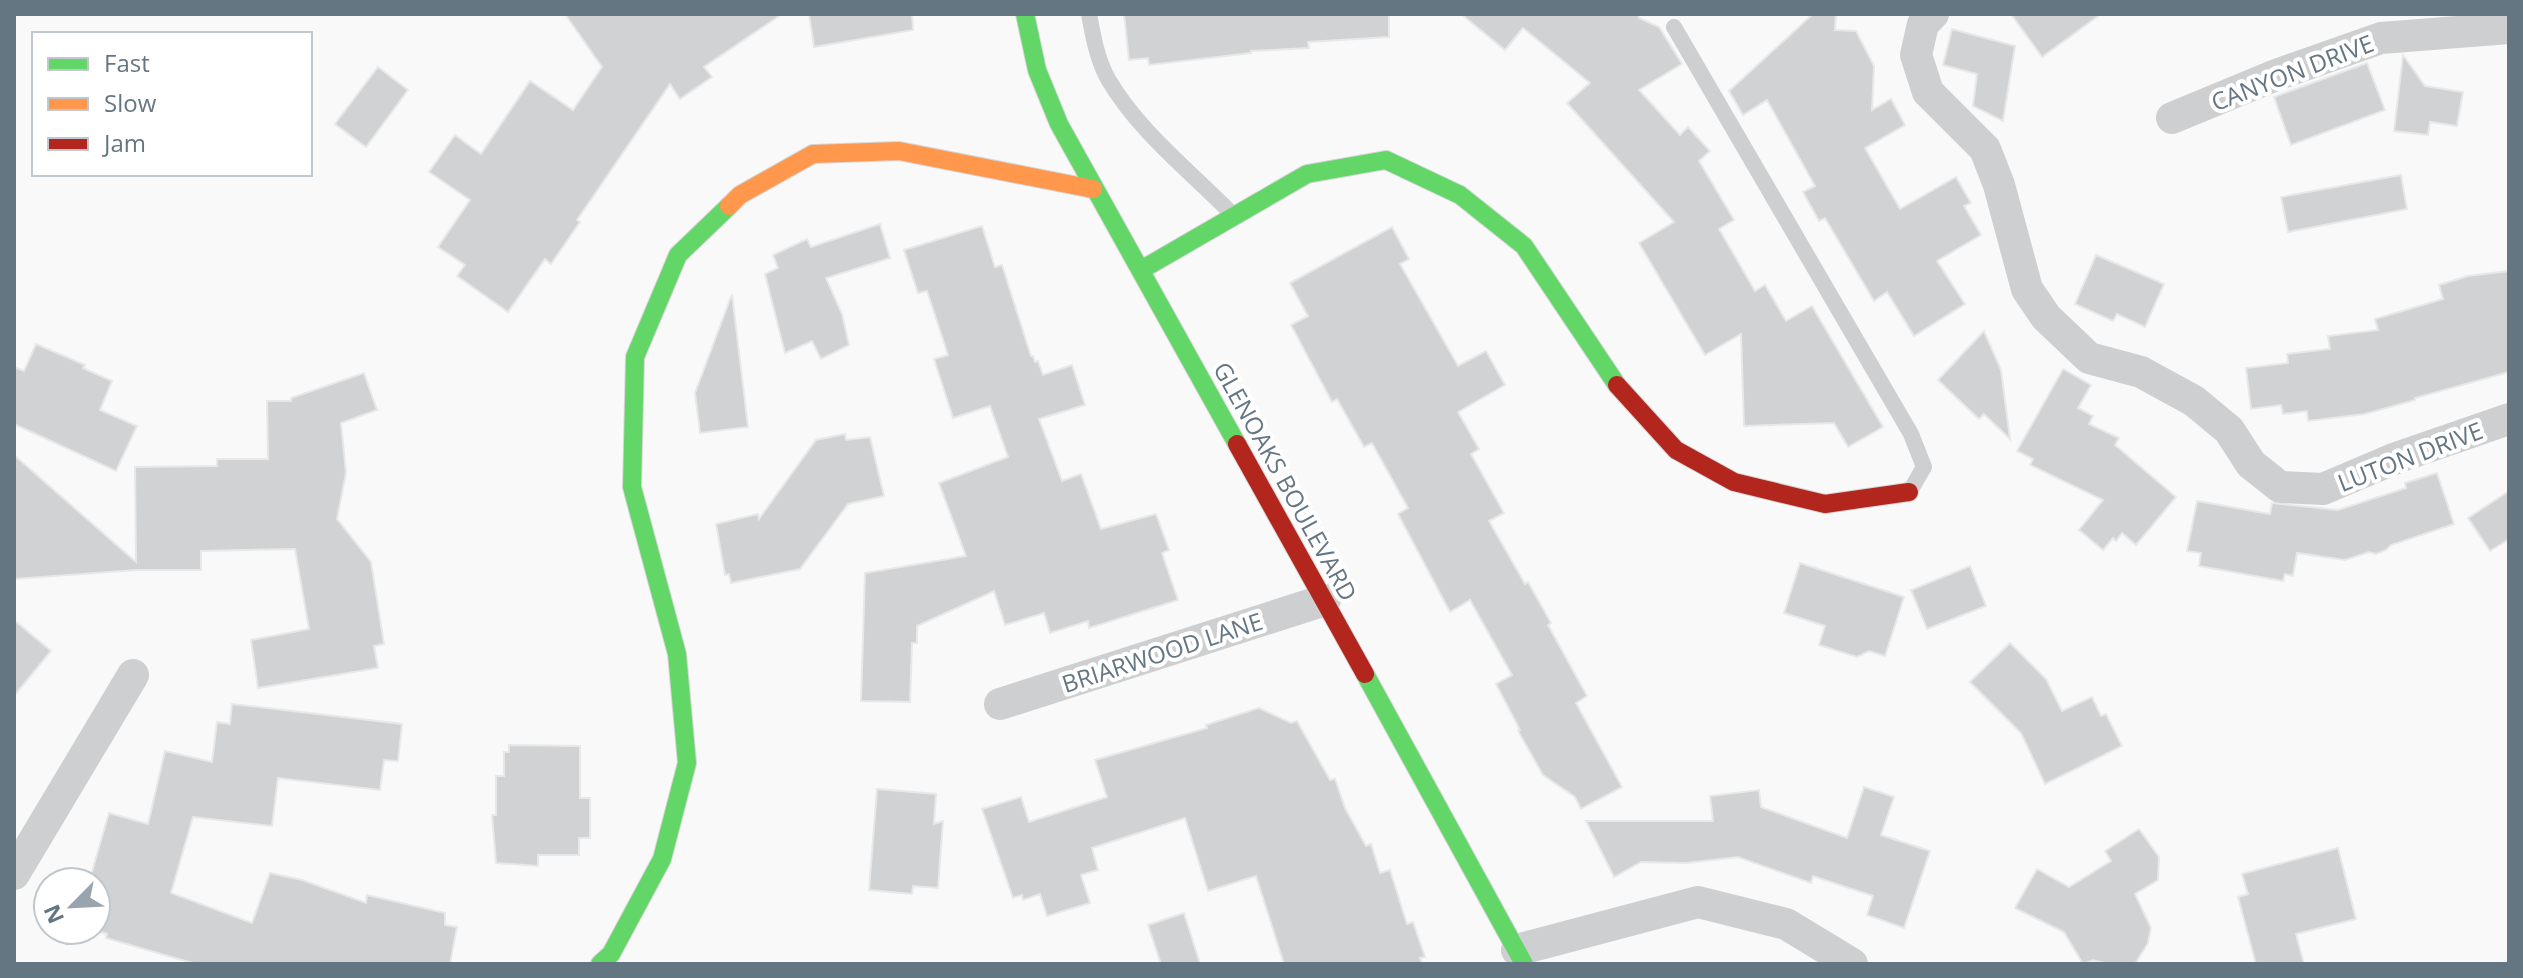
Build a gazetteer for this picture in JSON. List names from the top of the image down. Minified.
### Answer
{"streets":{"street":["CANYON DRIVE","LUTON DRIVE","GLENOAKS BOULEVARD","BRIARWOOD LANE"]},"crossings":[["GLENOAKS BOULEVARD","BRIARWOOD LANE"]],"legend":["Fast","Slow","Jam"],"north":"bottom left"}
